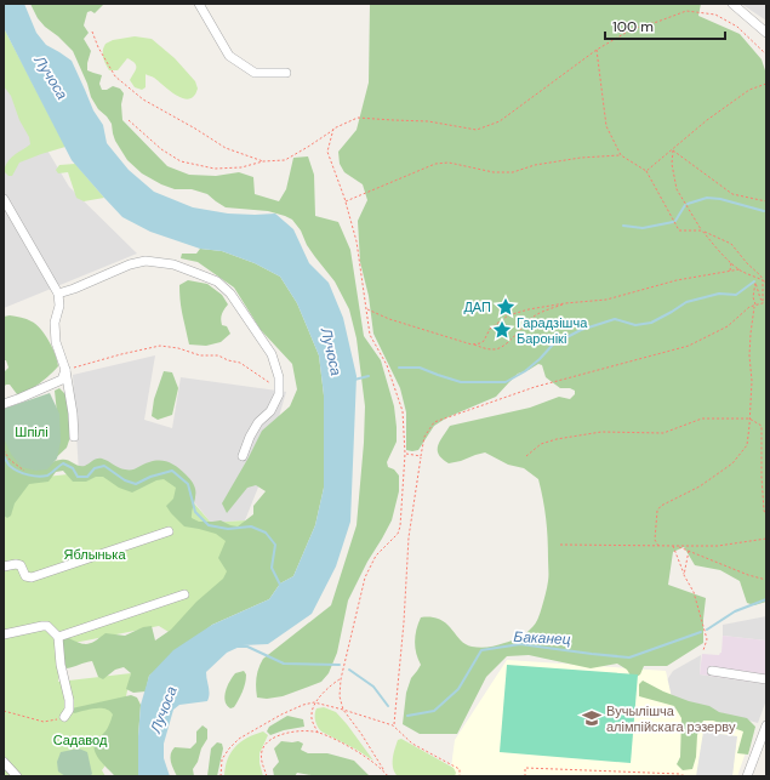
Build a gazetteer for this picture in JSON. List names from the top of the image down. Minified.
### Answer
{"water":["Лучоса","Баканец"],"parks":["Шпілі","Яблынька","Садавод"],"places":{"place":["ДАП","Гарадзішча Баронікі"],"school or university":["Вучылішча алімпійскага рэзерву"]},"scale_bar":"100 m"}
